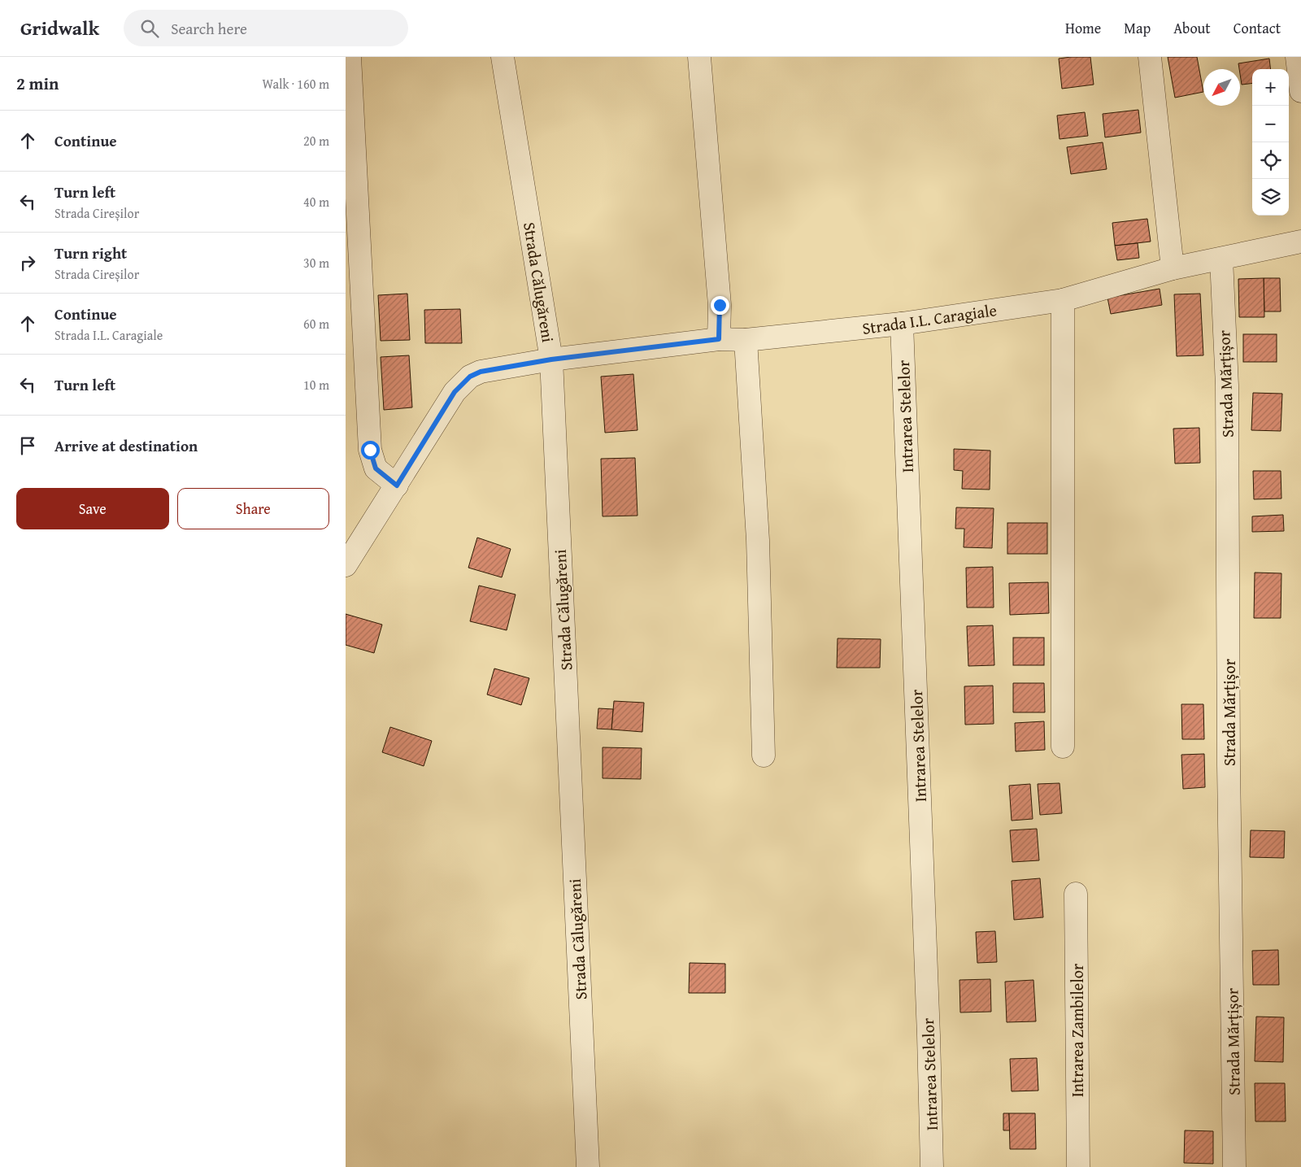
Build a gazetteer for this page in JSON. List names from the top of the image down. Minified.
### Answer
{"streets":{"street":["Strada Călugăreni","Strada I.L. Caragiale","Strada Mărțișor","Intrarea Stelelor","Intrarea Zambilelor"]},"crossings":[["Strada Călugăreni","Strada I.L. Caragiale"],["Strada I.L. Caragiale","Strada Mărțișor"],["Strada I.L. Caragiale","Intrarea Stelelor"]],"north":"bottom left","page":{"header":"Gridwalk","search":"Search here","nav":["Home","Map","About","Contact"],"heading":["2 min","Walk · 160 m"],"map_buttons":["+","−"],"list":[["Continue","20 m"],["Turn left","Strada Cireșilor","40 m"],["Turn right","Strada Cireșilor","30 m"],["Continue","Strada I.L. Caragiale","60 m"],["Turn left","10 m"],"Arrive at destination"],"buttons":["Save","Share"]}}
